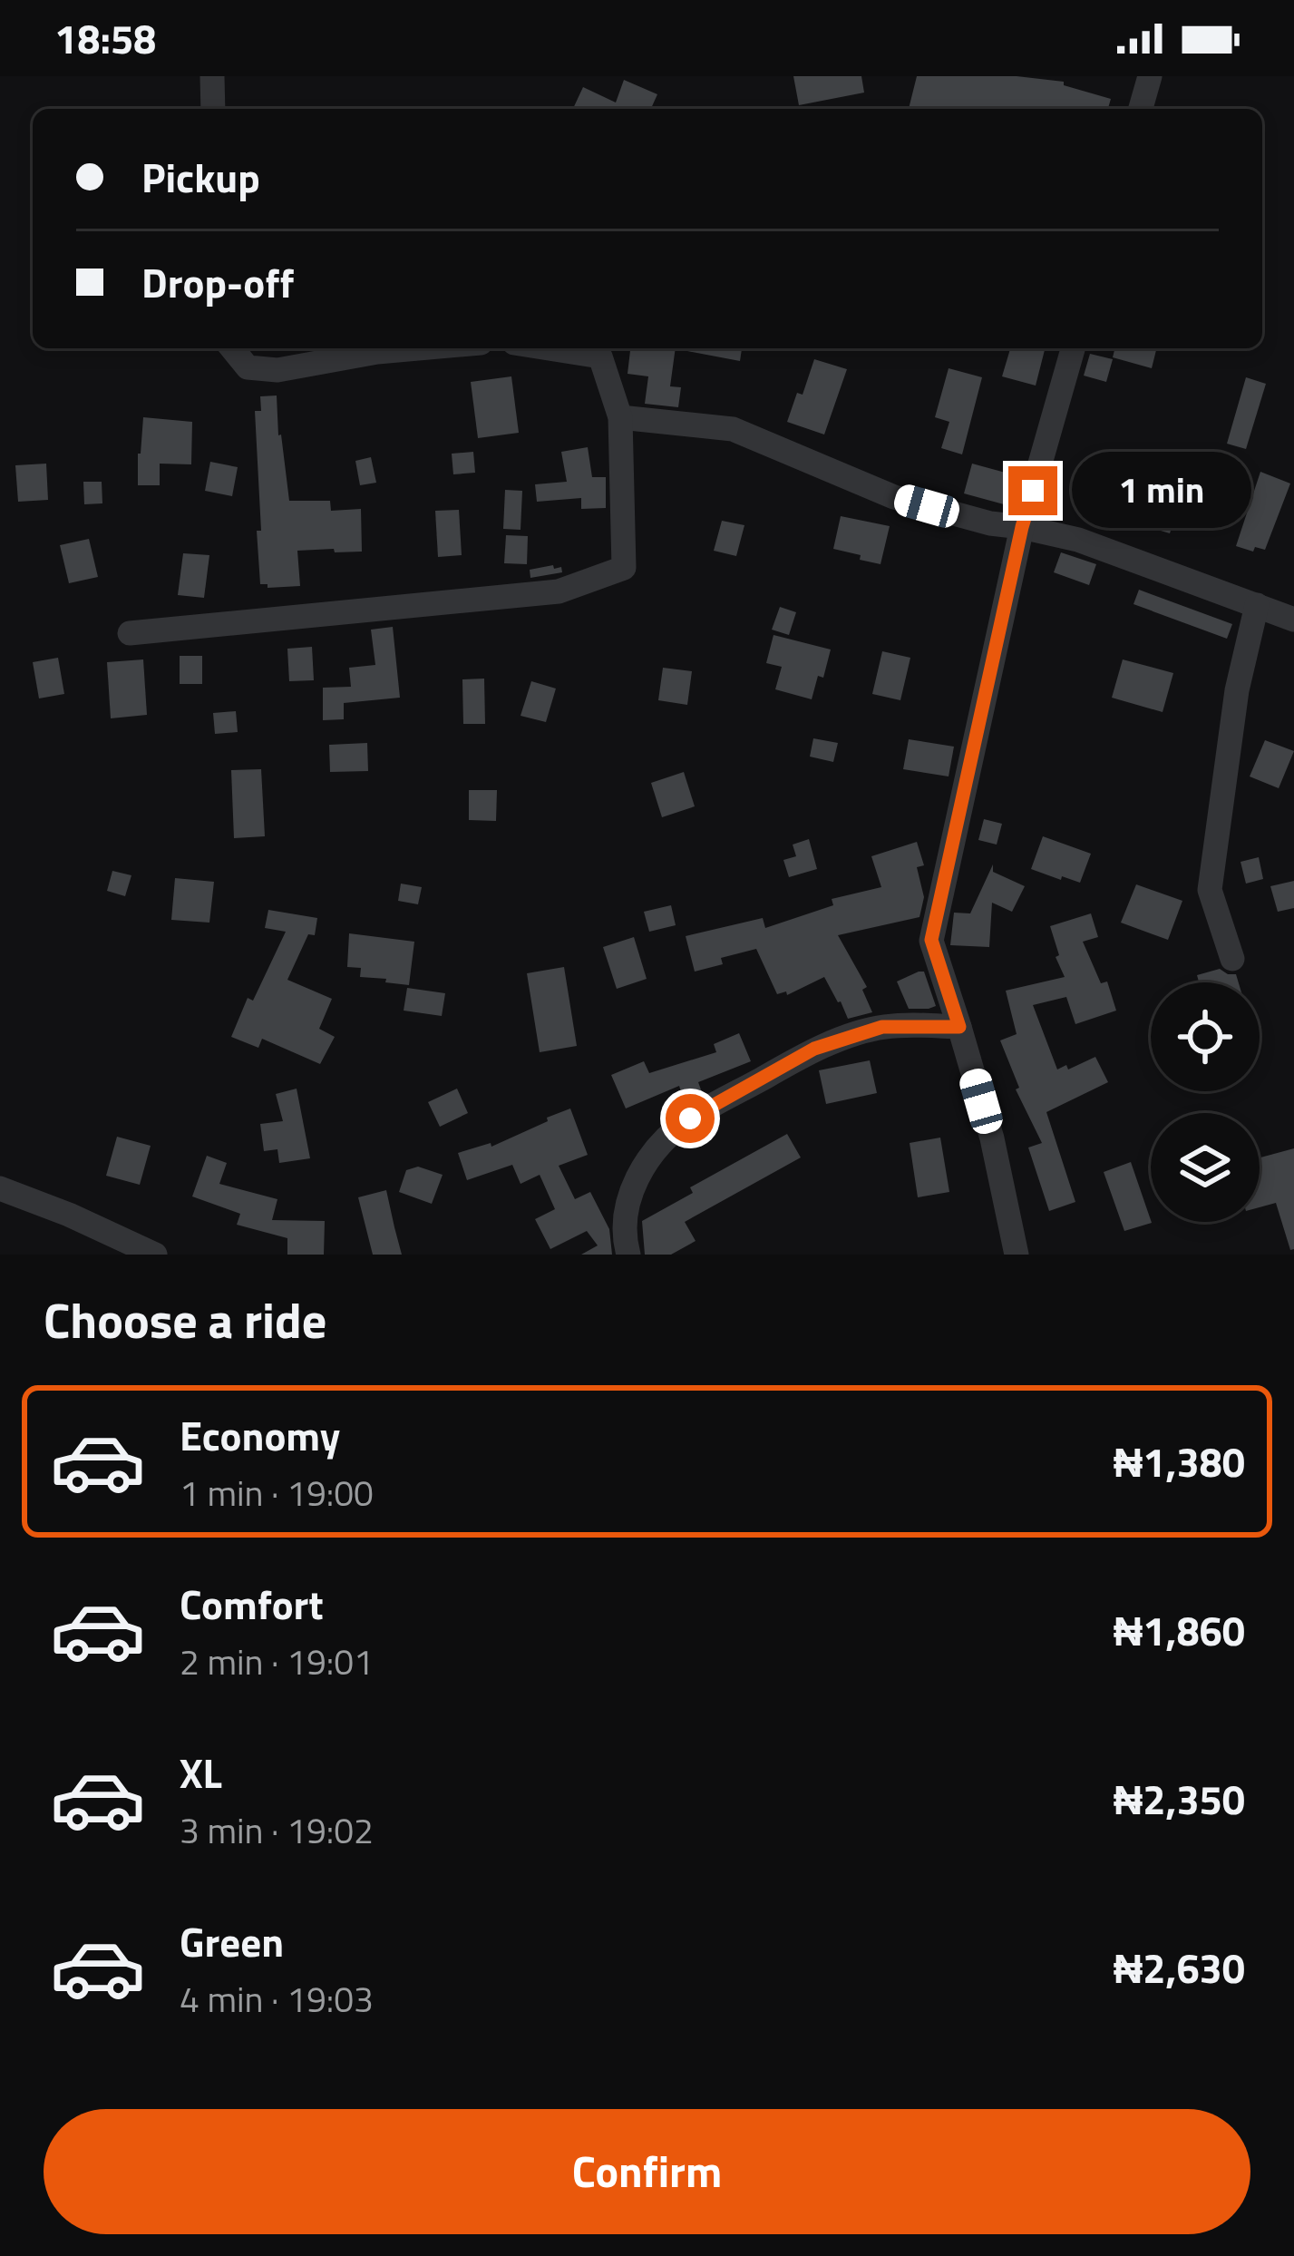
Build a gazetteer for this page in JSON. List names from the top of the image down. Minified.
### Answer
{"page":{"status":"18:58","banner":["Pickup","Drop-off"],"bubble":"1 min","heading":"Choose a ride","list":[{"name":"Economy","note":"1 min · 19:00","value":"₦1,380"},{"name":"Comfort","note":"2 min · 19:01","value":"₦1,860"},{"name":"XL","note":"3 min · 19:02","value":"₦2,350"},{"name":"Green","note":"4 min · 19:03","value":"₦2,630"}],"buttons":"Confirm"}}
